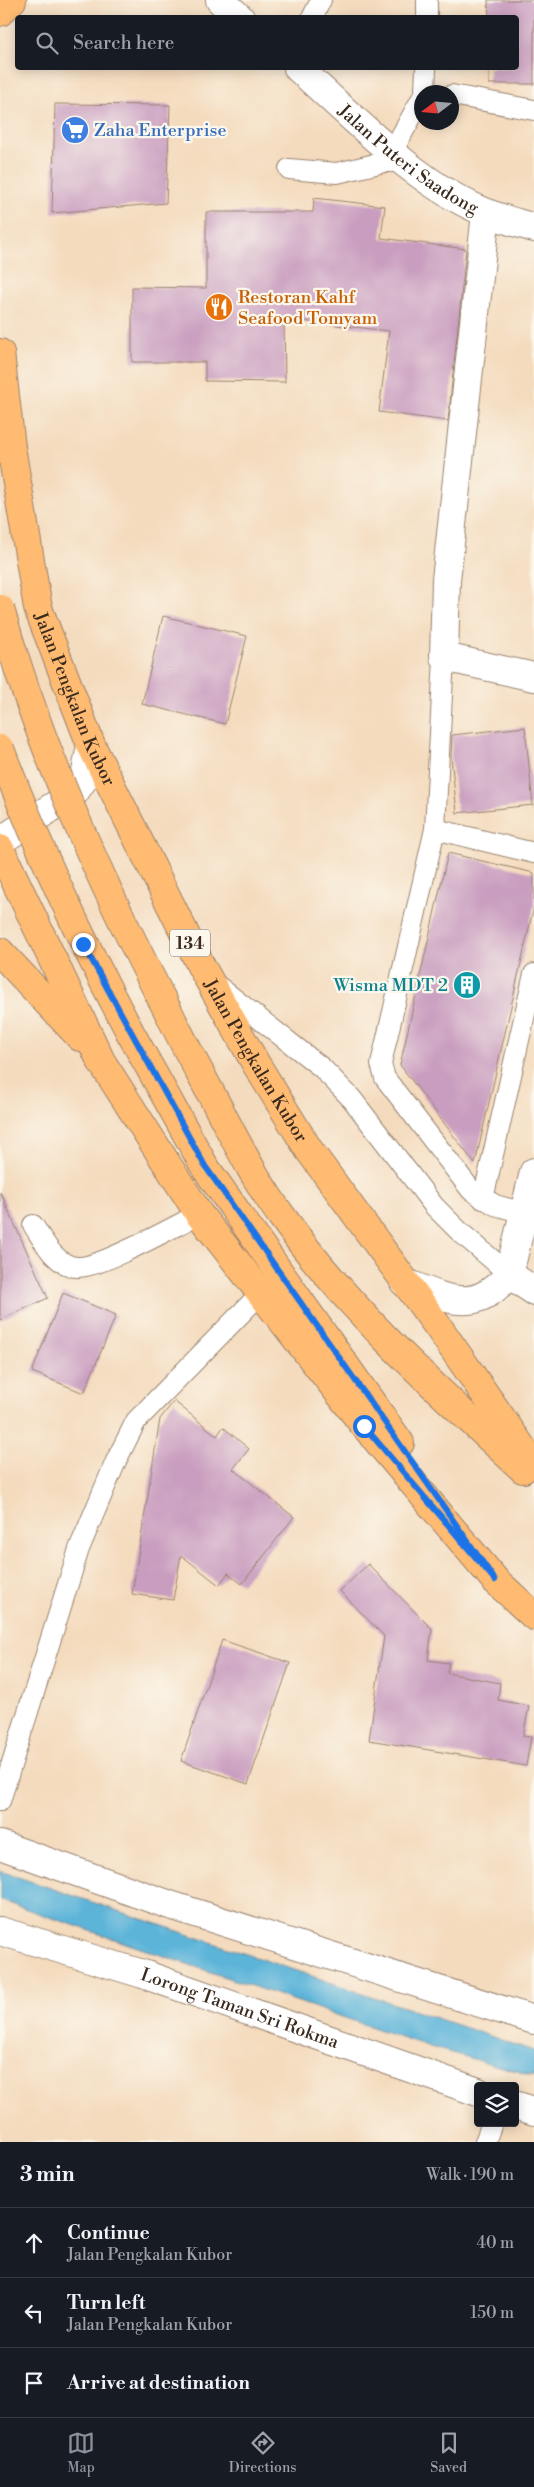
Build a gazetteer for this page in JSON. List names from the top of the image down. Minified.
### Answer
{"streets":{"main road":["Jalan Pengkalan Kubor","134"],"street":["Jalan Puteri Saadong","Lorong Taman Sri Rokma"]},"places":{"supermarket":["Zaha Enterprise"],"restaurant":["Restoran Kahf Seafood Tomyam"],"building":["Wisma MDT 2"]},"north":"left","page":{"search":"Search here","heading":["3 min","Walk · 190 m"],"list":[["Continue","Jalan Pengkalan Kubor","40 m"],["Turn left","Jalan Pengkalan Kubor","150 m"],"Arrive at destination"],"nav":["Map","Directions","Saved"]}}
